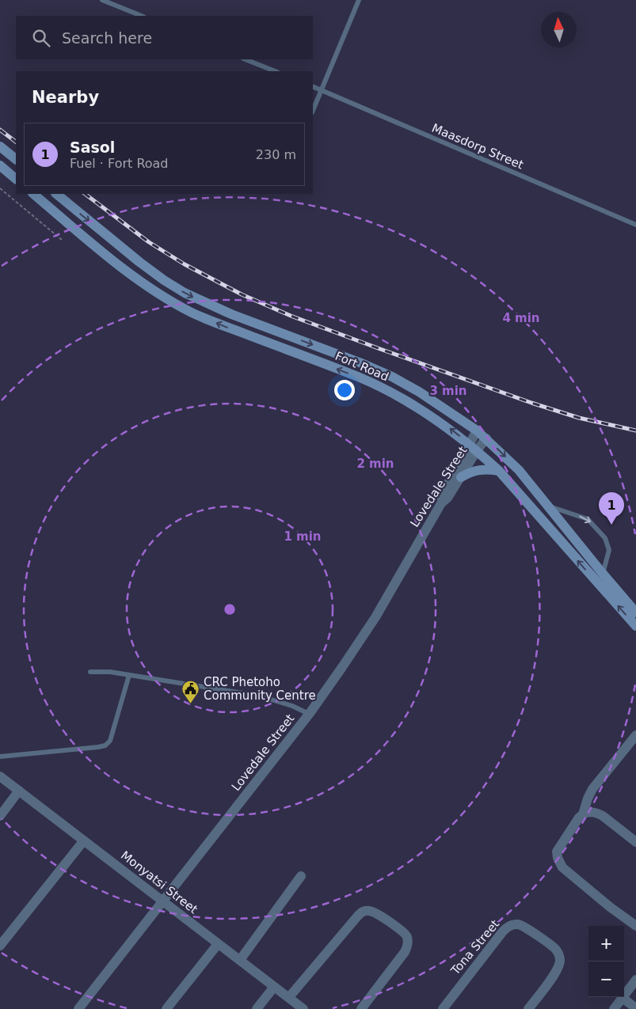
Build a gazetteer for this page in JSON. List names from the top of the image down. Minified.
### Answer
{"streets":{"main road":["Fort Road"],"street":["Lovedale Street","Monyatsi Street","Tona Street"],"lane":["Maasdorp Street"]},"crossings":[["Fort Road","Lovedale Street"],["Lovedale Street","Monyatsi Street"]],"places":{"public building":["CRC Phetoho Community Centre"]},"north":"top","page":{"search":"Search here","heading":"Nearby","list":[{"mark":"1","name":"Sasol","note":"Fuel · Fort Road","value":"230 m"}],"pins":"1","map_buttons":["+","−"]},"rings":["4 min","3 min","2 min","1 min"]}
